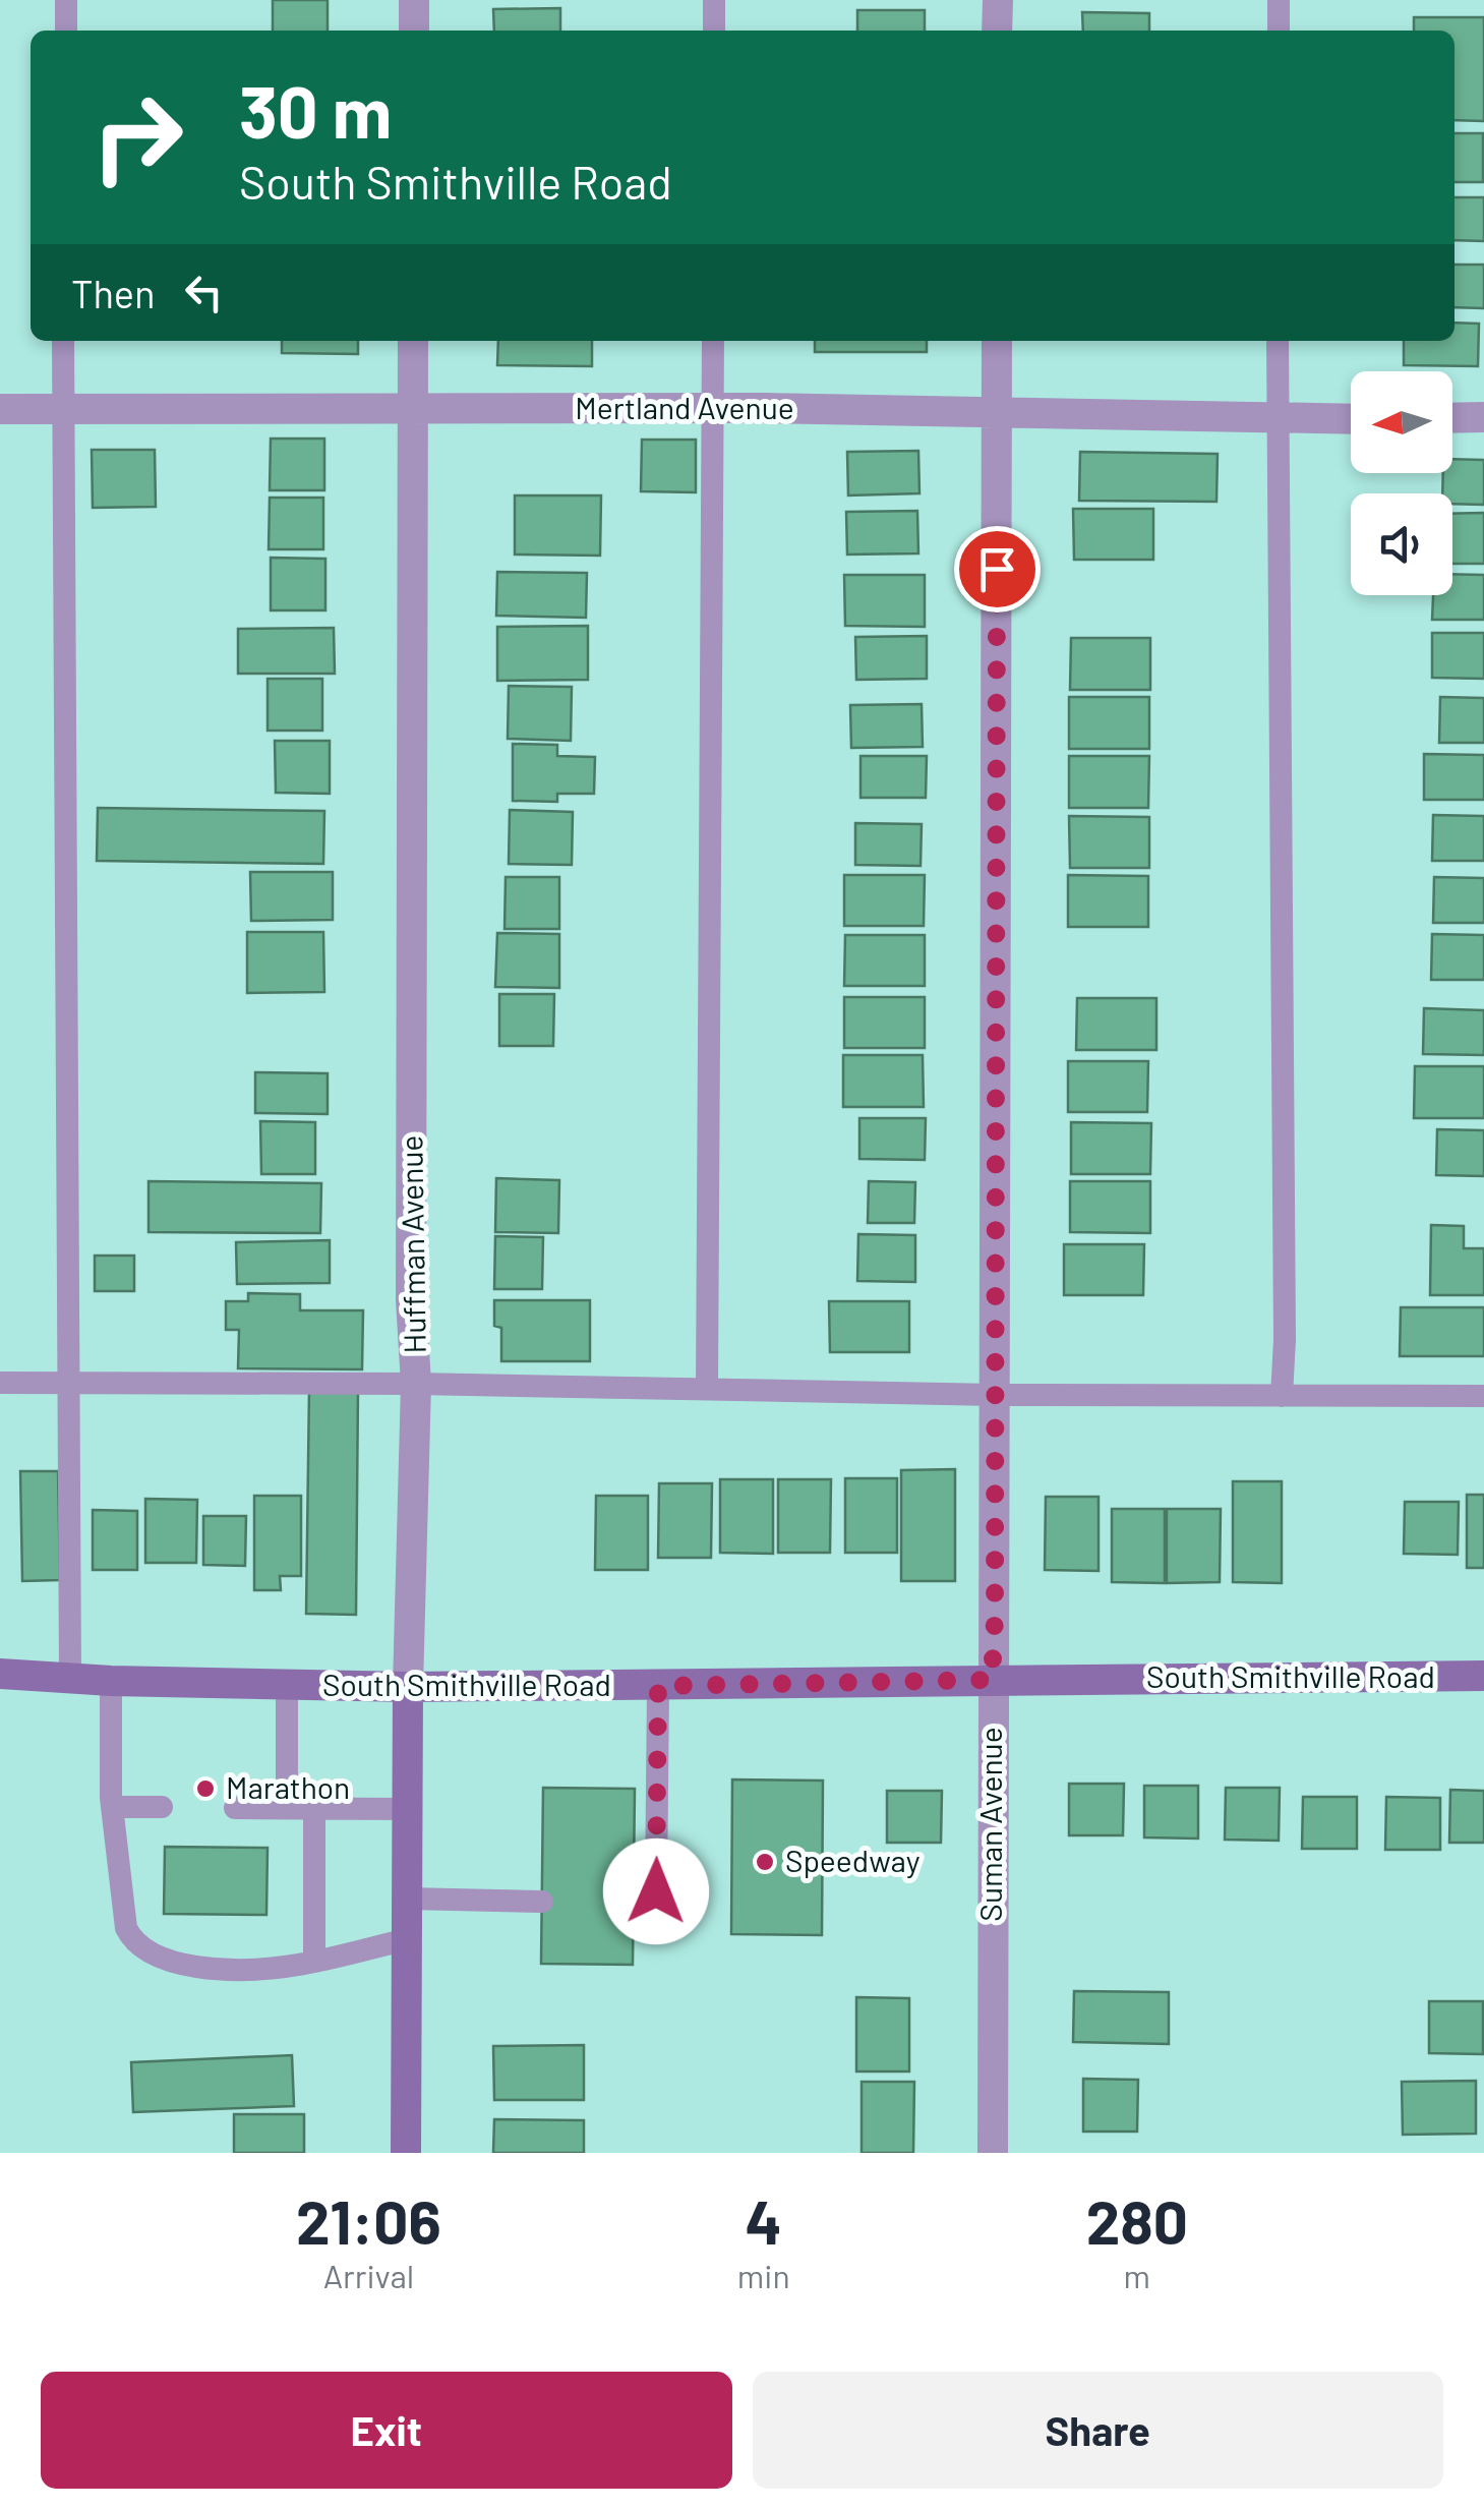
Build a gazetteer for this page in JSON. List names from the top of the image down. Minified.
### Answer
{"streets":{"main road":["Huffman Avenue","South Smithville Road"],"street":["Mertland Avenue","Suman Avenue"]},"crossings":[["Mertland Avenue","Huffman Avenue"],["Mertland Avenue","Suman Avenue"],["Huffman Avenue","South Smithville Road"],["South Smithville Road","Suman Avenue"]],"places":["Marathon","Speedway"],"north":"left","page":{"turn":["30 m","South Smithville Road"],"then":"Then","eta":["21:06","Arrival","4","min","280","m"],"buttons":["Exit","Share"]}}
